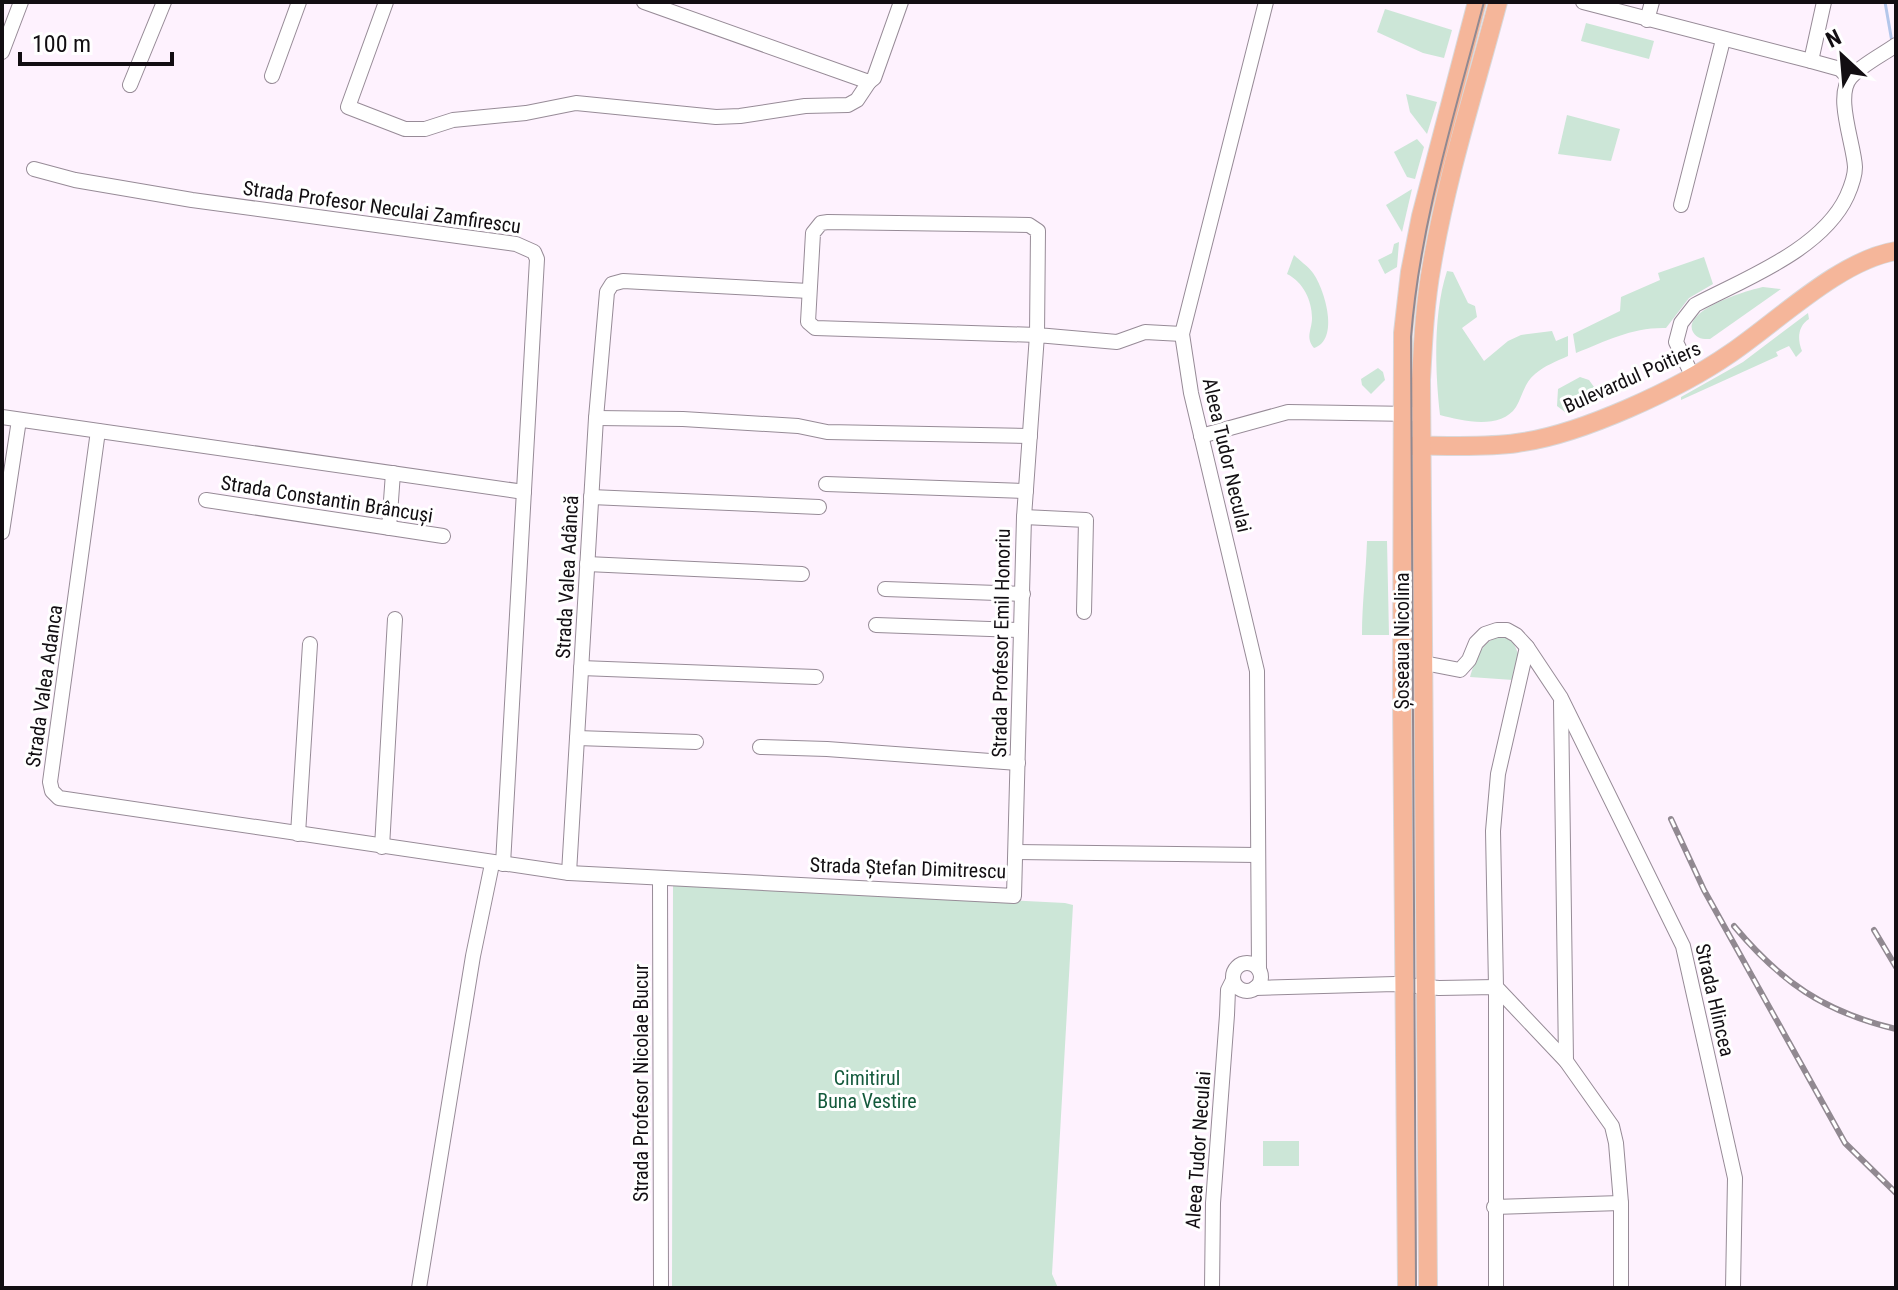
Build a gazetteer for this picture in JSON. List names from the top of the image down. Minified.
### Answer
{"streets":{"main road":["Bulevardul Poitiers","Șoseaua Nicolina"],"street":["Strada Profesor Neculai Zamfirescu","Aleea Tudor Neculai","Strada Constantin Brâncuși","Strada Valea Adâncă","Strada Profesor Emil Honoriu","Strada Valea Adanca","Strada Ștefan Dimitrescu","Strada Hlincea","Strada Profesor Nicolae Bucur"]},"crossings":[["Strada Profesor Neculai Zamfirescu","Strada Valea Adanca"],["Bulevardul Poitiers","Șoseaua Nicolina"],["Aleea Tudor Neculai","Strada Ștefan Dimitrescu"],["Strada Valea Adâncă","Strada Profesor Emil Honoriu"],["Strada Valea Adâncă","Strada Valea Adanca"],["Strada Valea Adâncă","Strada Ștefan Dimitrescu"],["Strada Profesor Emil Honoriu","Strada Ștefan Dimitrescu"],["Strada Valea Adanca","Strada Ștefan Dimitrescu"],["Strada Ștefan Dimitrescu","Strada Profesor Nicolae Bucur"]],"parks":["Cimitirul Buna Vestire"],"scale_bar":"100 m","north":"top left"}
